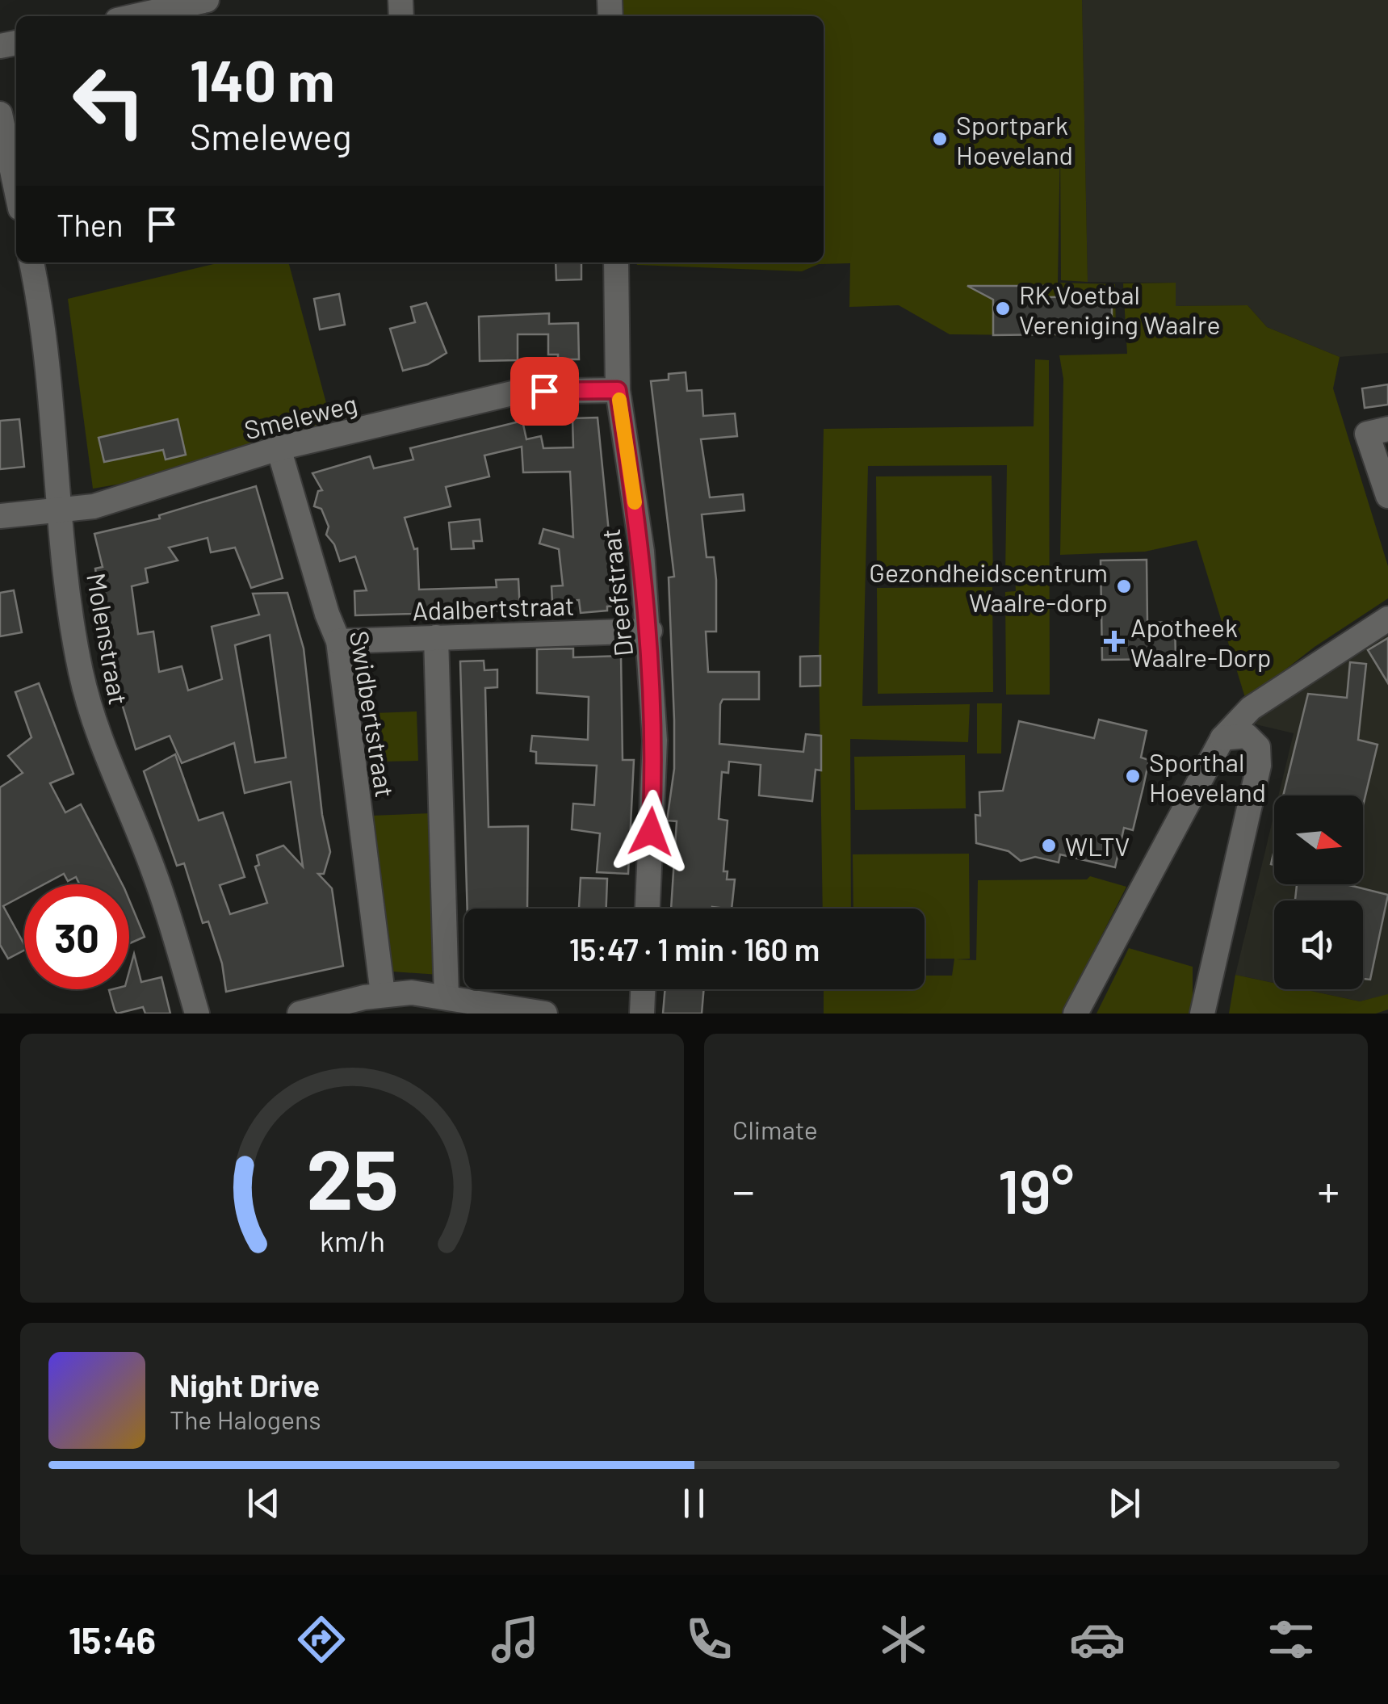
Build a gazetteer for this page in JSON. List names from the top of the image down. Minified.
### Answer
{"streets":{"street":["Smeleweg","Dreefstraat","Adalbertstraat","Molenstraat","Swidbertstraat"]},"crossings":[["Smeleweg","Dreefstraat"],["Smeleweg","Molenstraat"],["Smeleweg","Swidbertstraat"],["Dreefstraat","Adalbertstraat"],["Adalbertstraat","Swidbertstraat"]],"places":{"other":["Sportpark Hoeveland","RK Voetbal Vereniging Waalre","Gezondheidscentrum Waalre-dorp","Sporthal Hoeveland","WLTV"],"health":["Apotheek Waalre-Dorp"]},"north":"right","page":{"turn":["140 m","Smeleweg"],"then":"Then","limit":"30","trip":"15:47 · 1 min · 160 m","tile":"Climate","heat":["−","19°","+"],"song":["Night Drive","The Halogens"],"tabs":"15:46","gauge":["25","km/h"]}}
